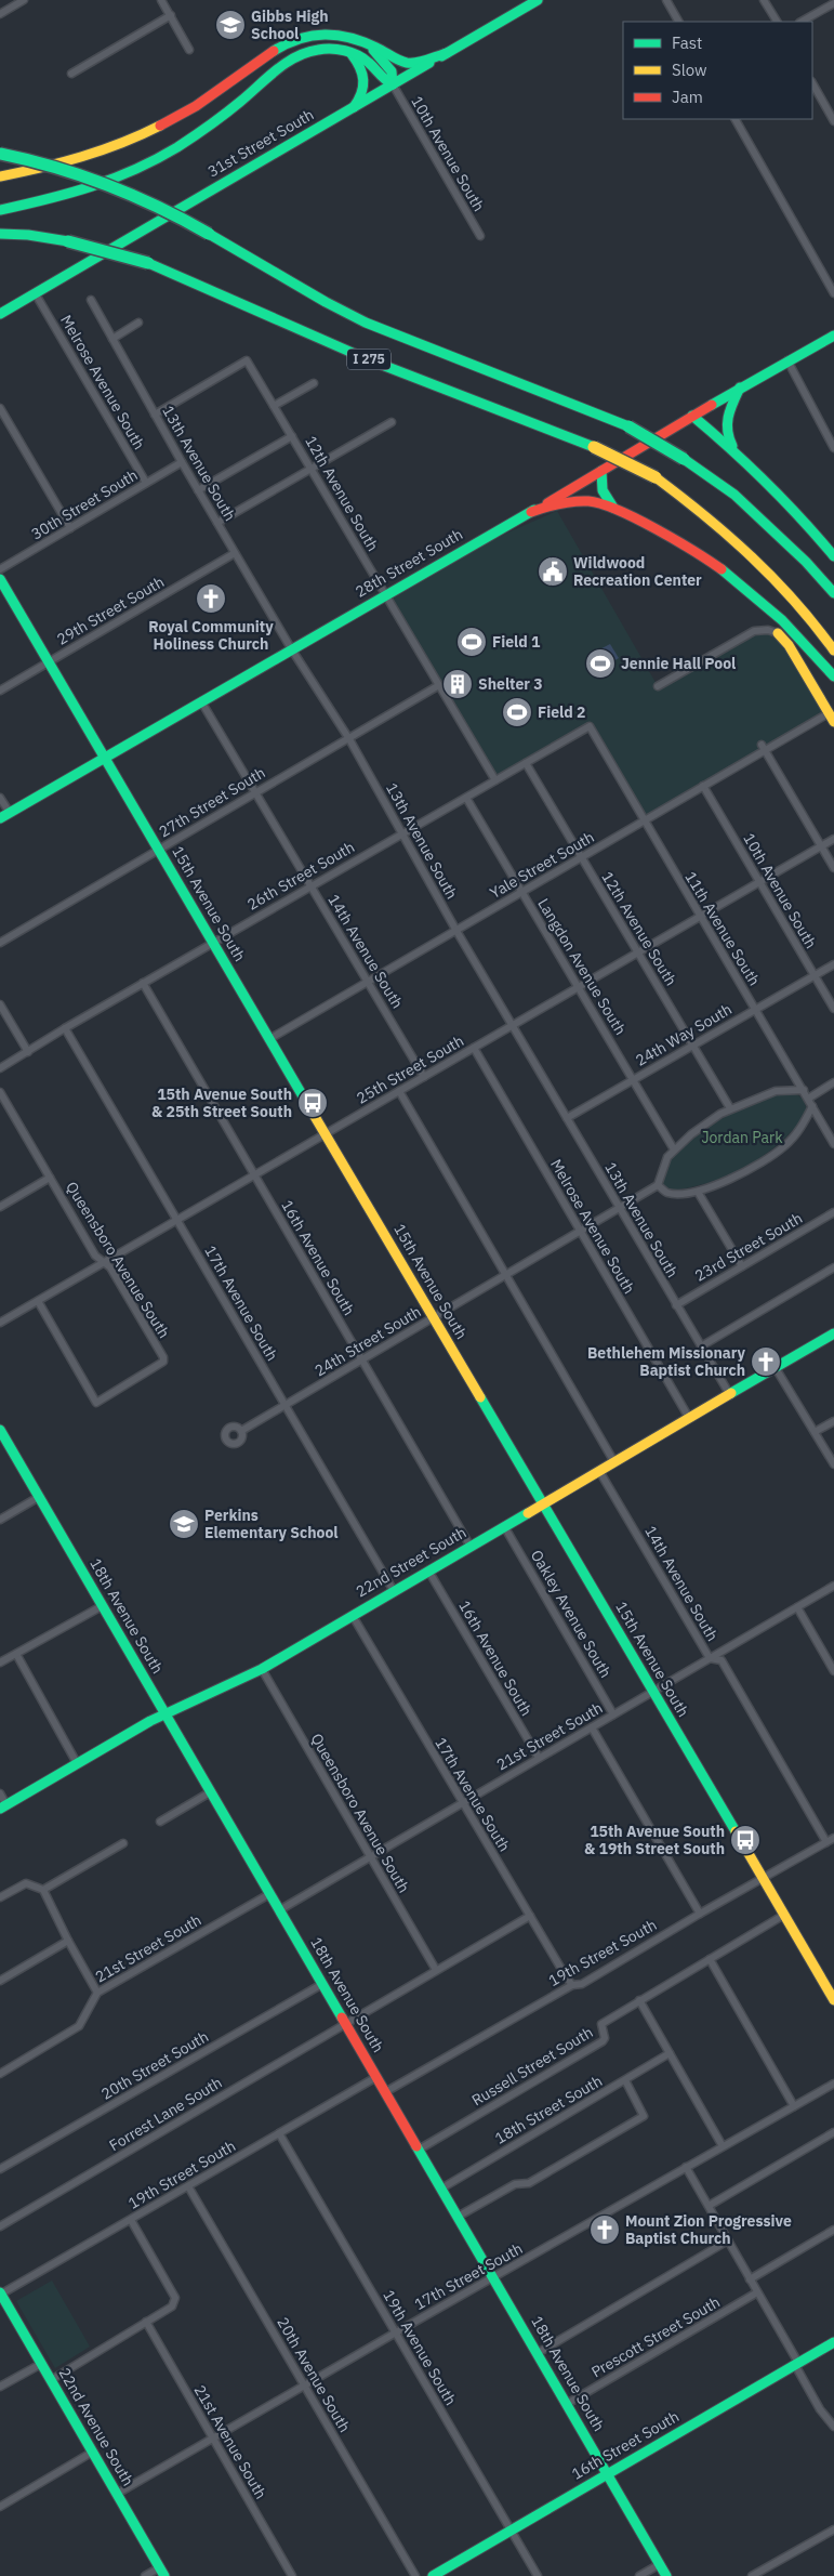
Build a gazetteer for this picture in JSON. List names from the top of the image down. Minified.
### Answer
{"streets":{"main road":["31st Street South","I 275","28th Street South","15th Avenue South","22nd Street South","18th Avenue South","22nd Avenue South","16th Street South"],"street":["10th Avenue South","Melrose Avenue South","13th Avenue South","12th Avenue South","30th Street South","29th Street South","27th Street South","Yale Street South","26th Street South","11th Avenue South","14th Avenue South","Langdon Avenue South","24th Way South","25th Street South","23rd Street South","16th Avenue South","Queensboro Avenue South","17th Avenue South","24th Street South","Oakley Avenue South","21st Street South","19th Street South","20th Street South","Russell Street South","18th Street South","Forrest Lane South","17th Street South","Prescott Street South","19th Avenue South","20th Avenue South","21st Avenue South"]},"crossings":[["31st Street South","10th Avenue South"],["31st Street South","Melrose Avenue South"],["10th Avenue South","Yale Street South"],["10th Avenue South","24th Way South"],["10th Avenue South","25th Street South"],["Melrose Avenue South","30th Street South"],["Melrose Avenue South","25th Street South"],["Melrose Avenue South","24th Street South"],["Melrose Avenue South","22nd Street South"],["13th Avenue South","12th Avenue South"],["13th Avenue South","30th Street South"],["13th Avenue South","28th Street South"],["13th Avenue South","29th Street South"],["13th Avenue South","27th Street South"],["13th Avenue South","Yale Street South"],["13th Avenue South","26th Street South"],["13th Avenue South","24th Way South"],["13th Avenue South","25th Street South"],["13th Avenue South","23rd Street South"],["13th Avenue South","24th Street South"],["13th Avenue South","22nd Street South"],["12th Avenue South","28th Street South"],["12th Avenue South","27th Street South"],["12th Avenue South","Yale Street South"],["12th Avenue South","26th Street South"],["12th Avenue South","24th Way South"],["12th Avenue South","25th Street South"],["28th Street South","15th Avenue South"],["28th Street South","14th Avenue South"],["29th Street South","15th Avenue South"],["27th Street South","15th Avenue South"],["27th Street South","14th Avenue South"],["Yale Street South","15th Avenue South"],["Yale Street South","11th Avenue South"],["Yale Street South","14th Avenue South"],["Yale Street South","Langdon Avenue South"],["26th Street South","15th Avenue South"],["26th Street South","11th Avenue South"],["26th Street South","14th Avenue South"],["26th Street South","Langdon Avenue South"],["26th Street South","16th Avenue South"],["26th Street South","17th Avenue South"],["15th Avenue South","25th Street South"],["15th Avenue South","24th Street South"],["15th Avenue South","22nd Street South"],["15th Avenue South","21st Street South"],["15th Avenue South","19th Street South"],["15th Avenue South","Russell Street South"],["11th Avenue South","24th Way South"],["11th Avenue South","25th Street South"],["14th Avenue South","25th Street South"],["14th Avenue South","22nd Street South"],["14th Avenue South","21st Street South"],["14th Avenue South","19th Street South"],["Langdon Avenue South","24th Way South"],["Langdon Avenue South","25th Street South"],["25th Street South","16th Avenue South"],["25th Street South","Queensboro Avenue South"],["25th Street South","17th Avenue South"],["16th Avenue South","24th Street South"],["16th Avenue South","22nd Street South"],["16th Avenue South","21st Street South"],["Queensboro Avenue South","22nd Street South"],["Queensboro Avenue South","21st Street South"],["17th Avenue South","24th Street South"],["17th Avenue South","22nd Street South"],["17th Avenue South","21st Street South"],["17th Avenue South","19th Street South"],["22nd Street South","Oakley Avenue South"],["22nd Street South","18th Avenue South"],["Oakley Avenue South","21st Street South"],["18th Avenue South","21st Street South"],["18th Avenue South","19th Street South"],["18th Avenue South","20th Street South"],["18th Avenue South","Russell Street South"],["18th Avenue South","18th Street South"],["18th Avenue South","Forrest Lane South"],["18th Avenue South","17th Street South"],["18th Avenue South","Prescott Street South"],["18th Avenue South","16th Street South"],["19th Street South","19th Avenue South"],["19th Street South","20th Avenue South"],["19th Street South","22nd Avenue South"],["17th Street South","19th Avenue South"],["17th Street South","20th Avenue South"],["17th Street South","22nd Avenue South"],["17th Street South","21st Avenue South"],["19th Avenue South","16th Street South"]],"parks":["Jordan Park"],"places":{"school or university":["Gibbs High School","Perkins Elementary School"],"public building":["Wildwood Recreation Center"],"church":["Royal Community Holiness Church","Bethlehem Missionary Baptist Church","Mount Zion Progressive Baptist Church"],"sports":["Field 1","Jennie Hall Pool","Field 2"],"building":["Shelter 3"],"bus stop":["15th Avenue South & 25th Street South","15th Avenue South & 19th Street South"]},"legend":["Fast","Slow","Jam"]}
